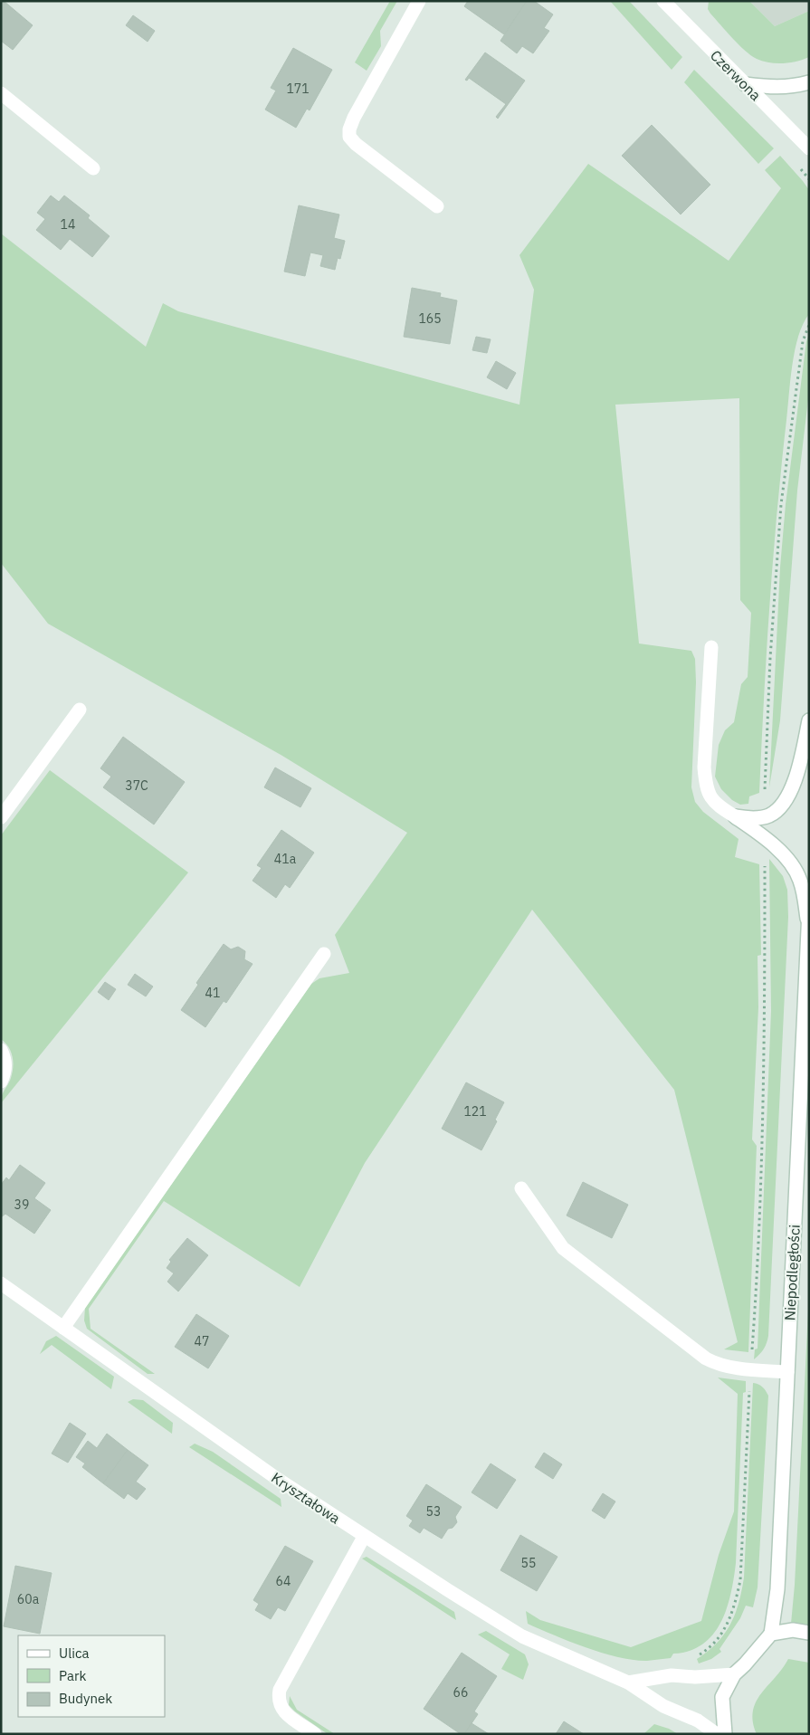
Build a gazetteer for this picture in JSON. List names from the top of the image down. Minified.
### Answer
{"streets":{"street":["Czerwona","Niepodległości","Kryształowa"]},"house_numbers":["171","14","165","37C","41a","41","121","39","47","53","55","64","60a","66"],"legend":["Ulica","Park","Budynek"]}
